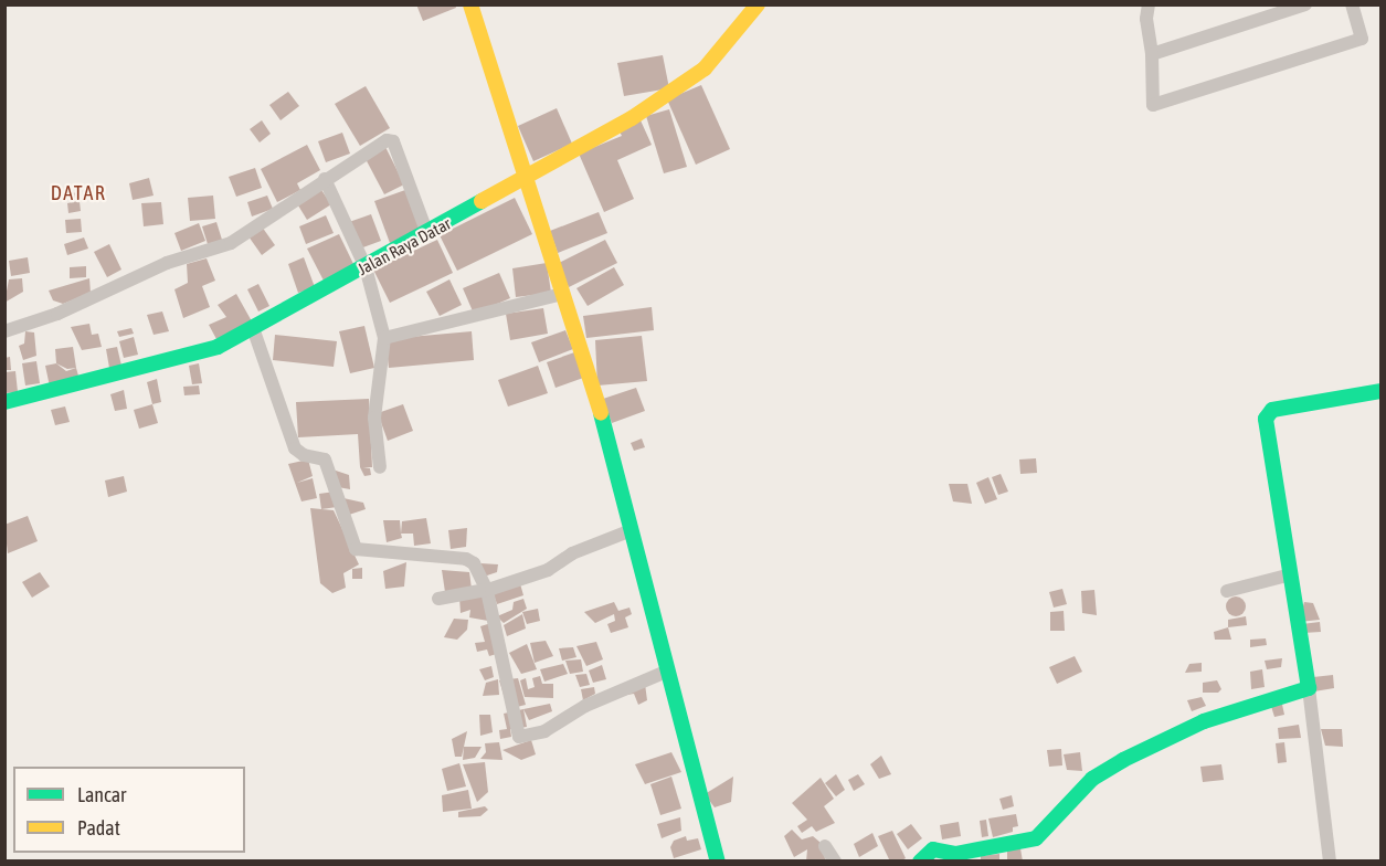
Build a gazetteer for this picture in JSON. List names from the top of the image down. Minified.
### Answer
{"streets":{"street":["Jalan Raya Datar"]},"districts":["DATAR"],"legend":["Lancar","Padat"]}
